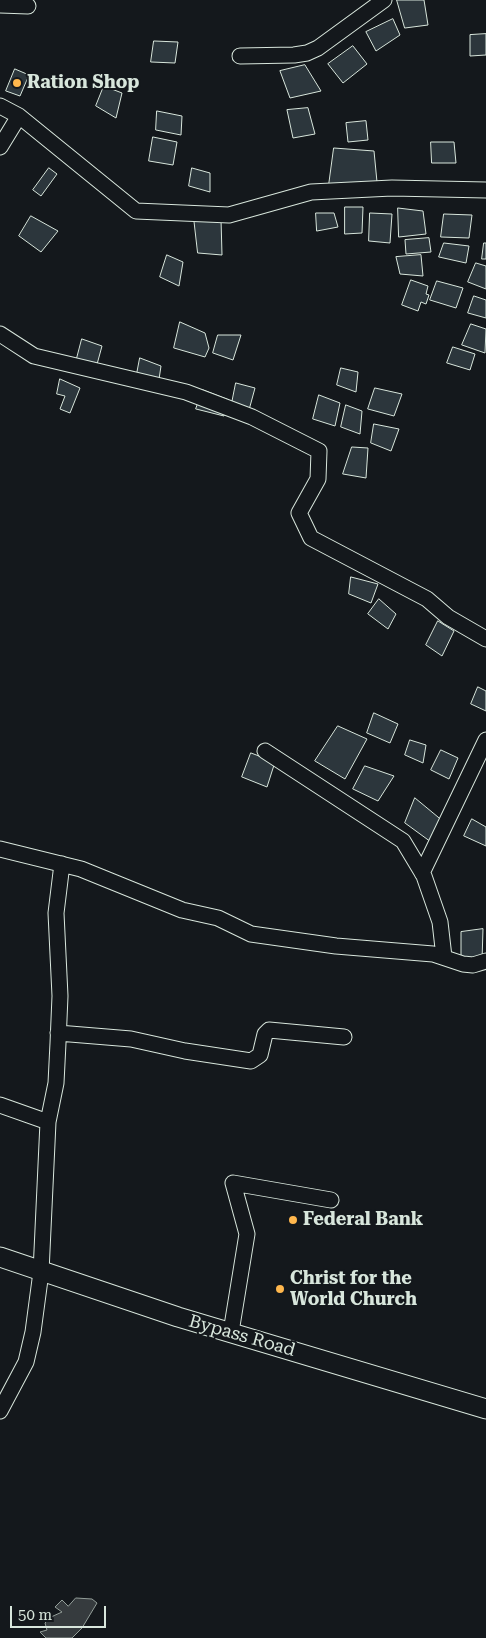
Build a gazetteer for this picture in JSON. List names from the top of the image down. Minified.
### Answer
{"streets":{"main road":["Bypass Road"]},"places":["Ration Shop","Federal Bank","Christ for the World Church"],"scale_bar":"50 m"}
